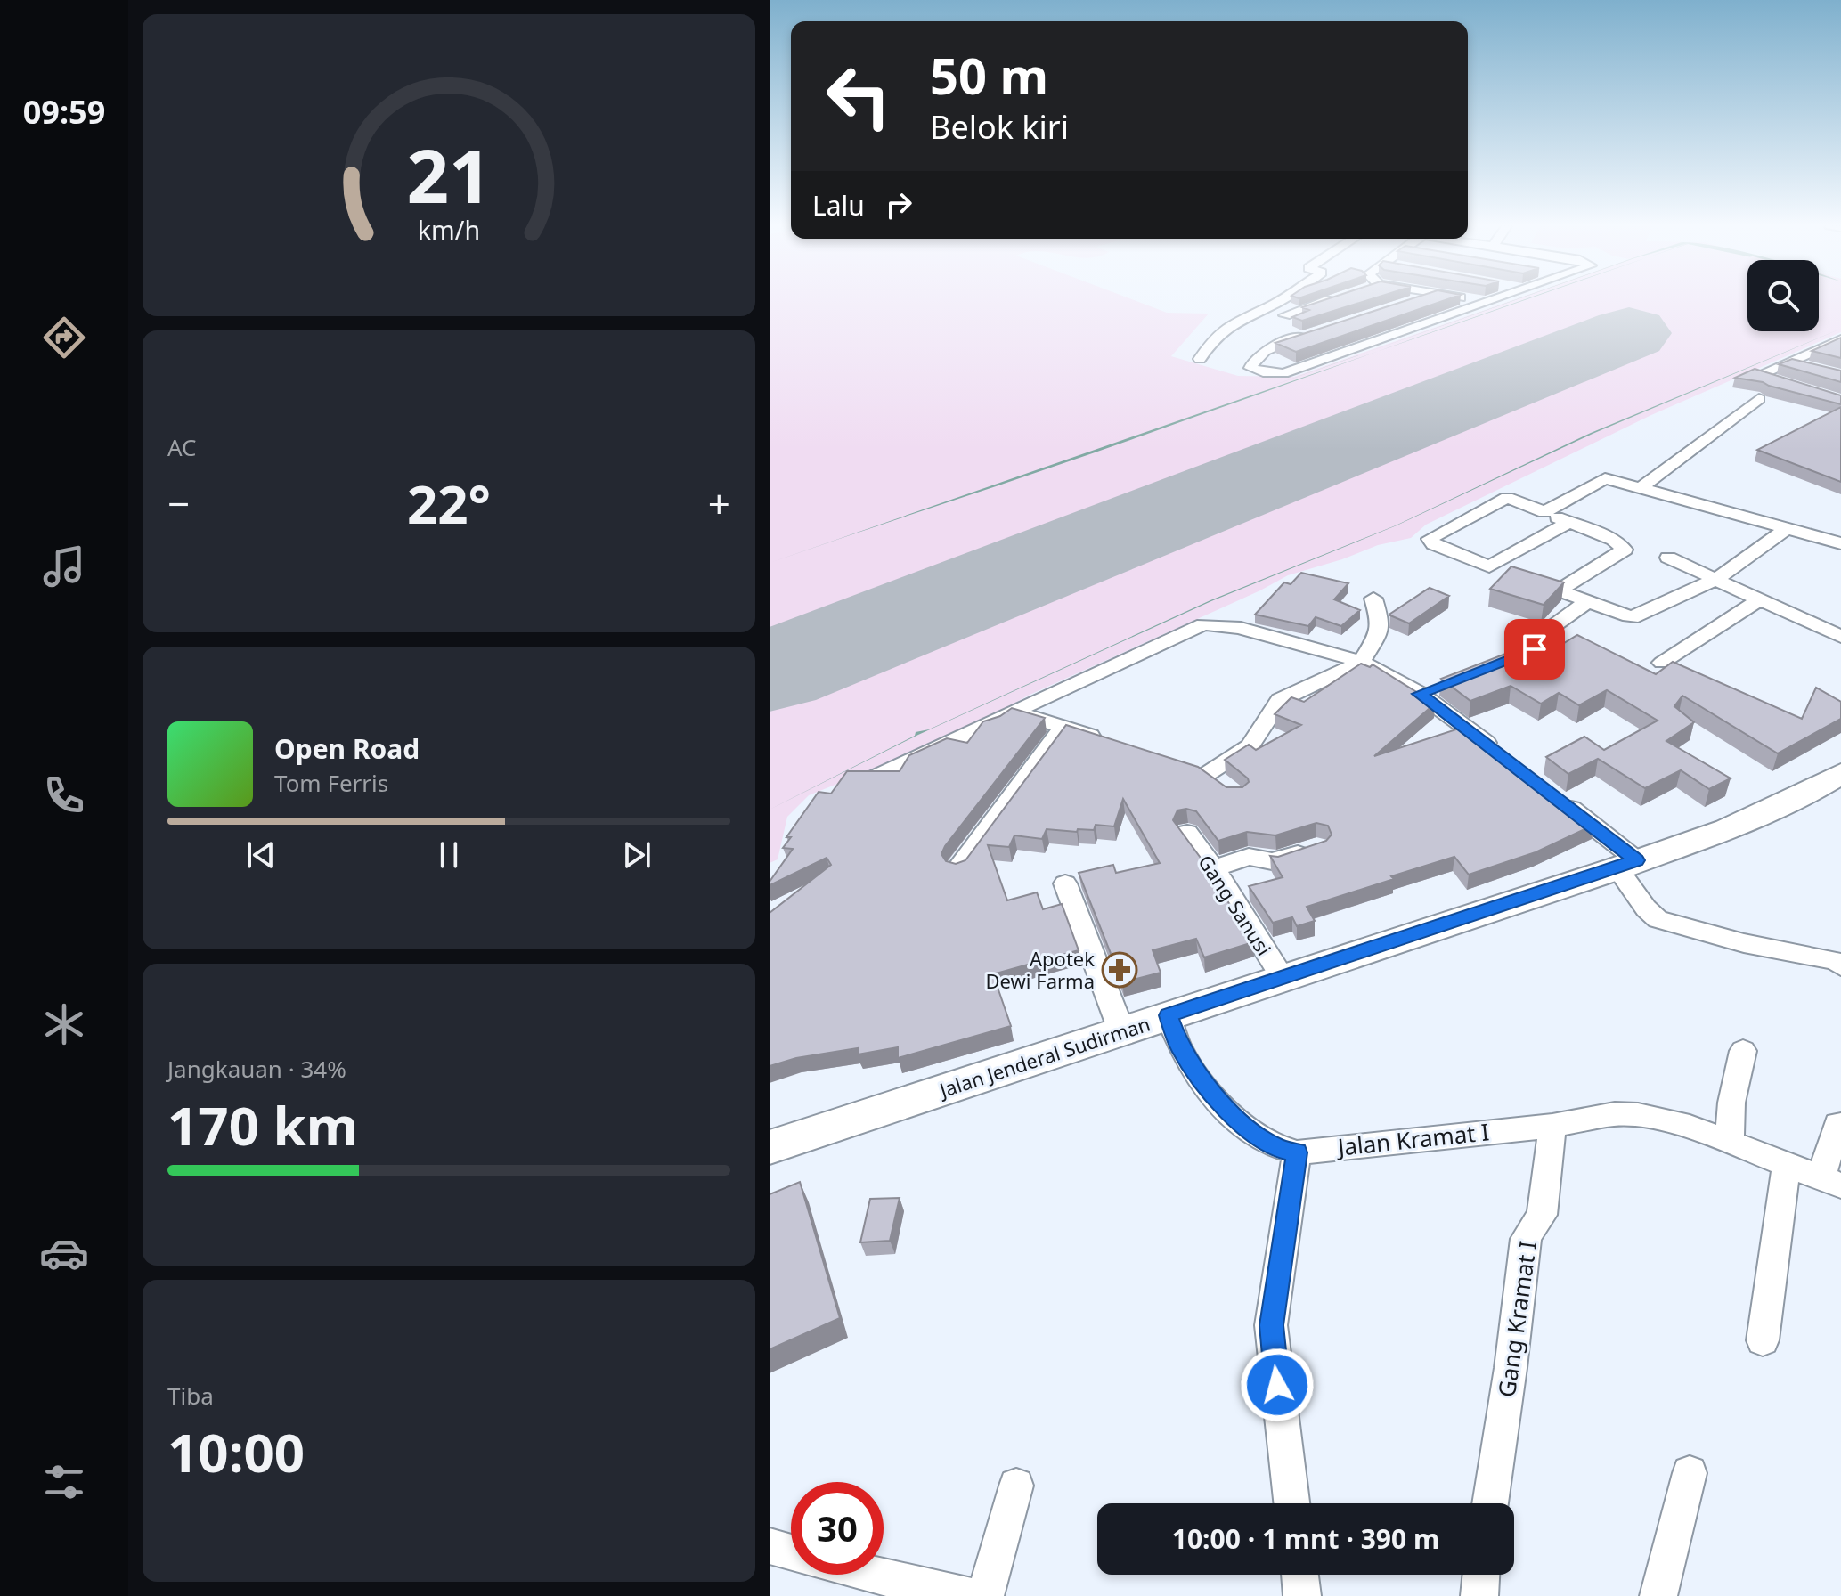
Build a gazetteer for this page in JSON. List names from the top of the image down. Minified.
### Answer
{"streets":{"highway":["Jalan Jenderal Sudirman"],"street":["Gang Sanusi","Jalan Kramat I","Gang Kramat I"]},"crossings":[["Gang Sanusi","Jalan Jenderal Sudirman"],["Jalan Kramat I","Gang Kramat I"]],"places":{"pharmacy":["Apotek Dewi Farma"]},"page":{"tabs":"09:59","turn":["50 m","Belok kiri"],"then":"Lalu","tile":["AC",["Jangkauan · 34%","170 km"],["Tiba","10:00"]],"heat":["−","22°","+"],"song":["Open Road","Tom Ferris"],"limit":"30","trip":"10:00 · 1 mnt · 390 m","gauge":["21","km/h"]}}
